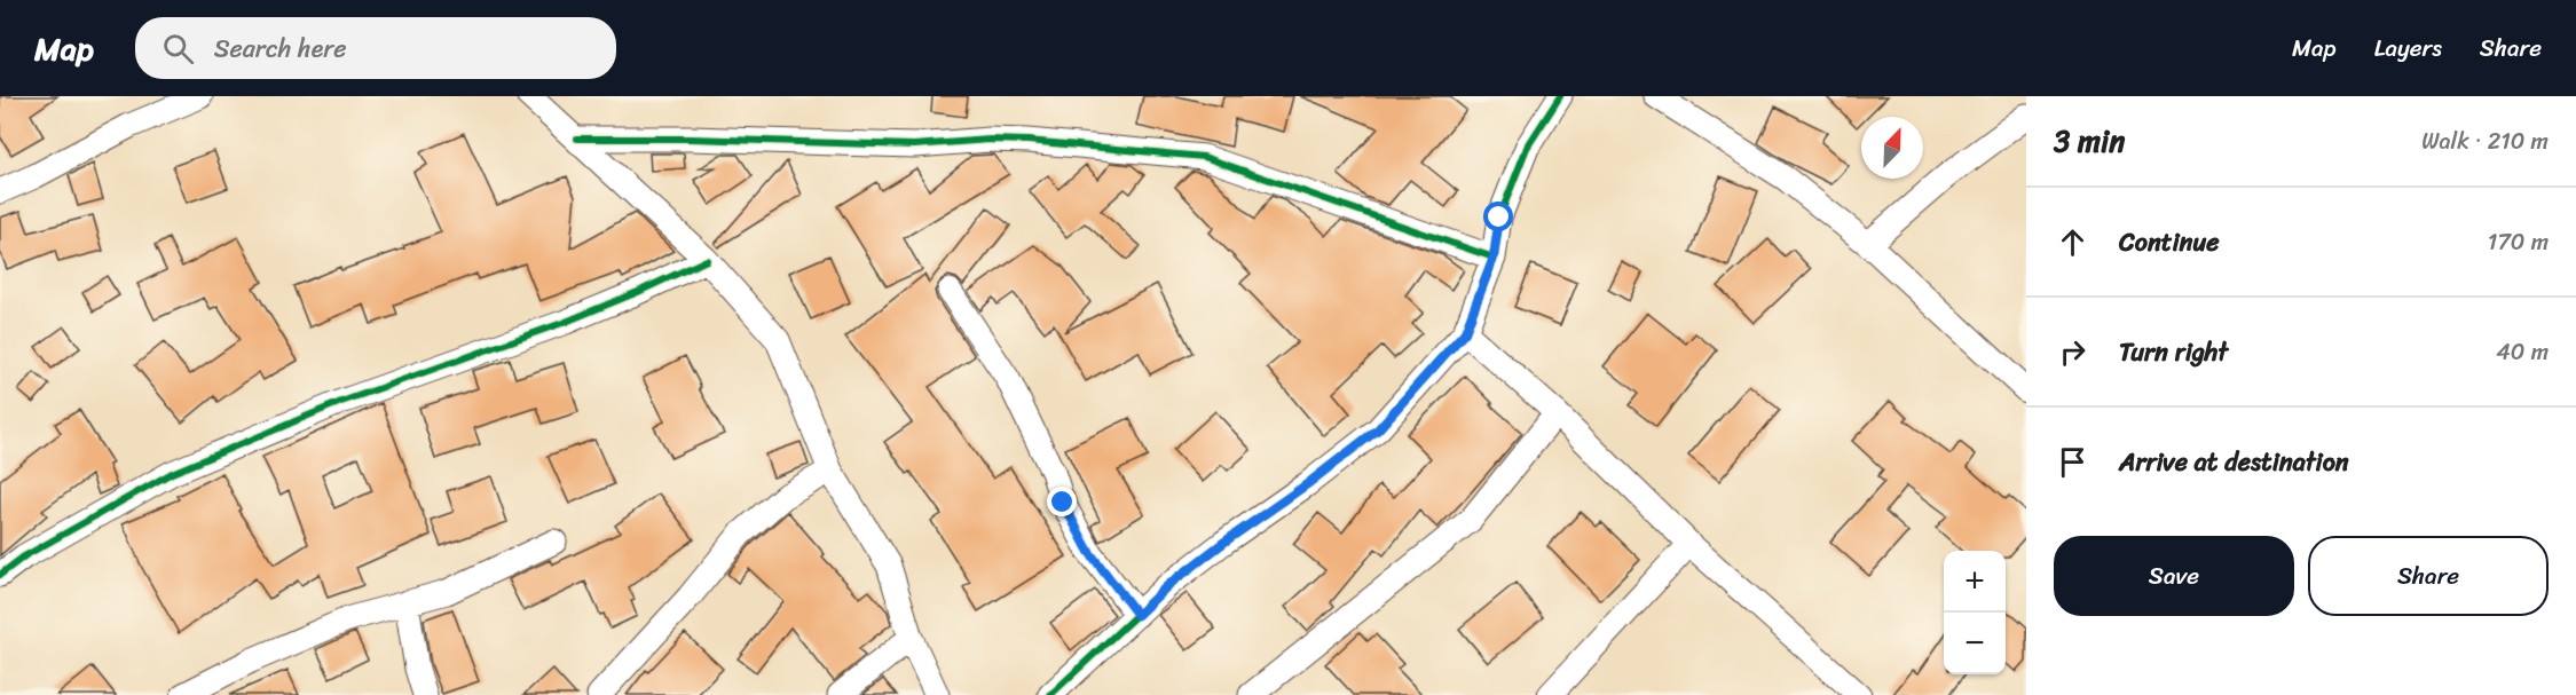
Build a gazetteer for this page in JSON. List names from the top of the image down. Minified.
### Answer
{"north":"top right","page":{"header":"Map","search":"Search here","nav":["Map","Layers","Share"],"heading":["3 min","Walk · 210 m"],"list":[["Continue","170 m"],["Turn right","40 m"],"Arrive at destination"],"buttons":["Save","Share"],"map_buttons":["+","−"]}}
